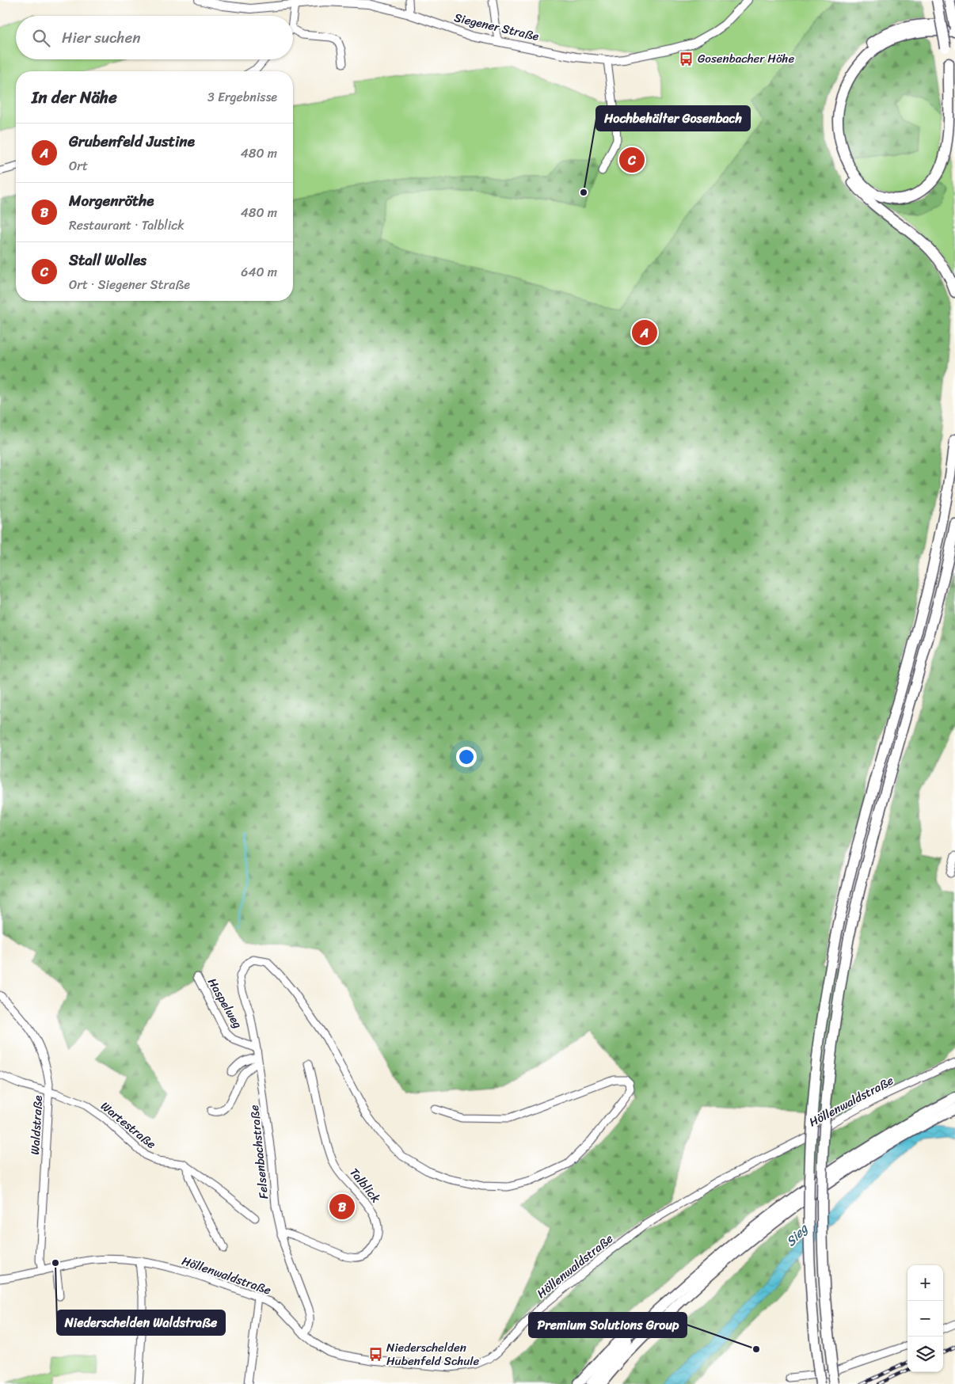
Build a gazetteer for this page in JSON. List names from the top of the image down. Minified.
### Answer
{"streets":{"main road":["Siegener Straße"],"street":["Haspelweg","Höllenwaldstraße","Waldstraße","Wartestraße","Felsenbachstraße","Talblick"]},"crossings":[["Haspelweg","Felsenbachstraße"],["Höllenwaldstraße","Waldstraße"],["Höllenwaldstraße","Felsenbachstraße"],["Waldstraße","Wartestraße"],["Felsenbachstraße","Talblick"]],"water":["Sieg"],"places":{"bus stop":["Gosenbacher Höhe","Niederschelden Hubenfeld Schule"],"other":["Hochbehälter Gosenbach","Niederschelden Waldstraße","Premium Solutions Group"]},"page":{"search":"Hier suchen","heading":["In der Nähe","3 Ergebnisse"],"list":[{"mark":"A","name":"Grubenfeld Justine","note":"Ort","value":"480 m"},{"mark":"B","name":"Morgenröthe","note":"Restaurant · Talblick","value":"480 m"},{"mark":"C","name":"Stall Wolles","note":"Ort · Siegener Straße","value":"640 m"}],"pins":["C","A","B"],"map_buttons":["+","−"]}}
